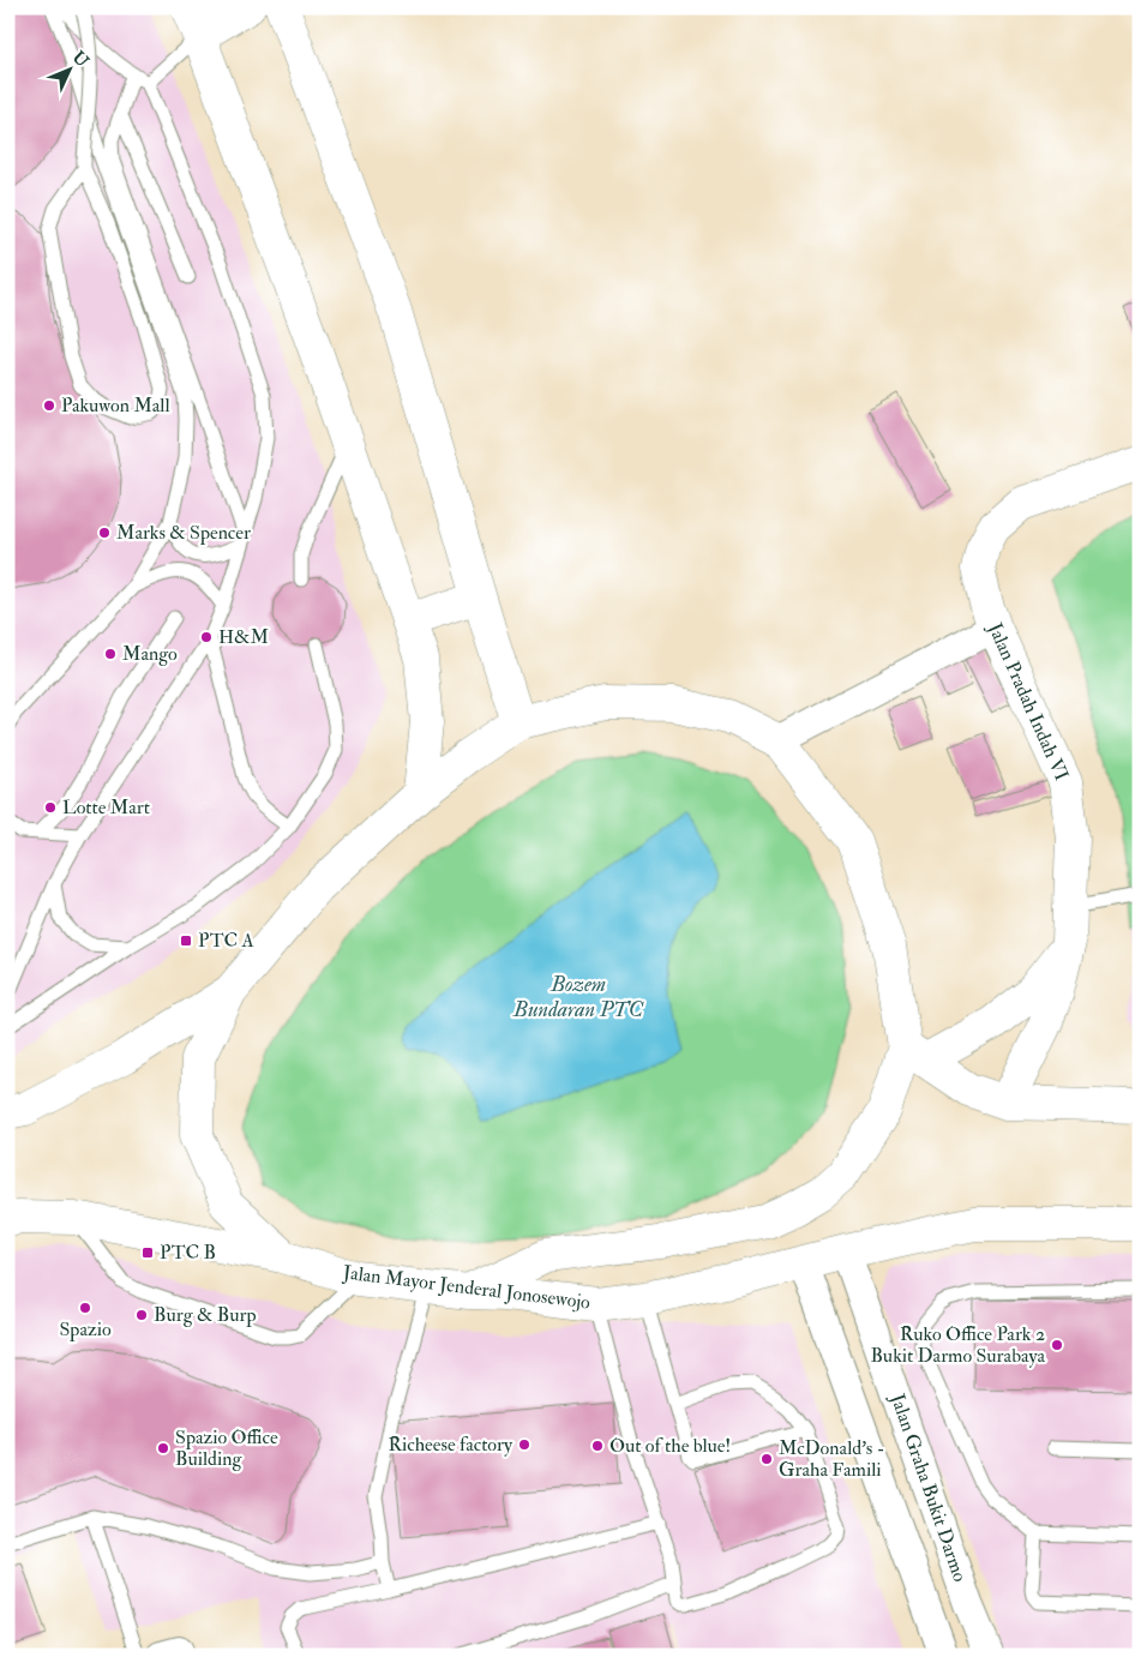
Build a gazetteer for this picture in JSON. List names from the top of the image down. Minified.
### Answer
{"streets":{"main road":["Jalan Pradah Indah VI","Jalan Mayor Jenderal Jonosewojo"],"street":["Jalan Graha Bukit Darmo"]},"crossings":[["Jalan Mayor Jenderal Jonosewojo","Jalan Graha Bukit Darmo"]],"water":["Bozem Bundaran PTC"],"places":{"other":["Pakuwon Mall","Marks & Spencer","H&M","Mango","Lotte Mart","Spazio","Burg & Burp","Ruko Office Park 2 Bukit Darmo Surabaya","Richeese factory","Out of the blue!","Spazio Office Building","McDonald's - Graha Famili"],"transit":["PTC A","PTC B"]},"north":"top right"}
